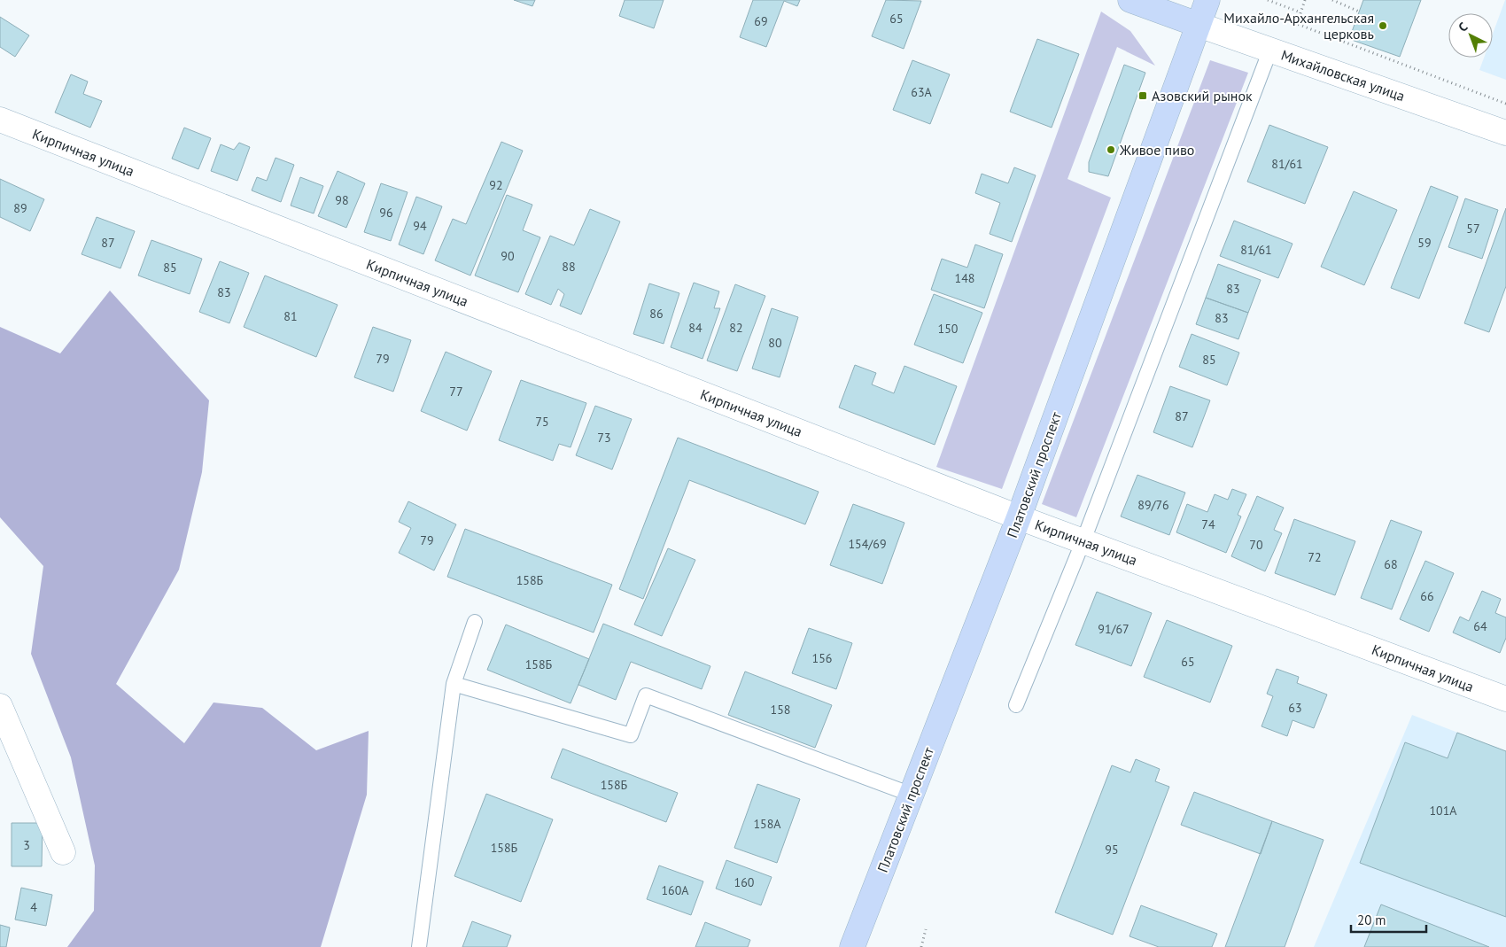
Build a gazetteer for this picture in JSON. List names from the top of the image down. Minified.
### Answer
{"streets":{"main road":["Михайловская улица","Платовский проспект"],"street":["Кирпичная улица"]},"crossings":[["Михайловская улица","Платовский проспект"],["Кирпичная улица","Платовский проспект"]],"places":{"other":["Михайло-Архангельская церковь","Живое пиво"],"transit":["Азовский рынок"]},"house_numbers":["65","69","63А","81/61","92","98","89","96","94","57","87","59","81/61","90","88","85","148","83","83","86","81","83","84","82","150","80","79","85","77","87","75","73","89/76","74","79","154/69","70","72","68","158Б","66","64","91/67","156","65","158Б","63","158","158Б","101А","158А","3","158Б","95","160","160А","4"],"scale_bar":"20 m","north":"top left"}
